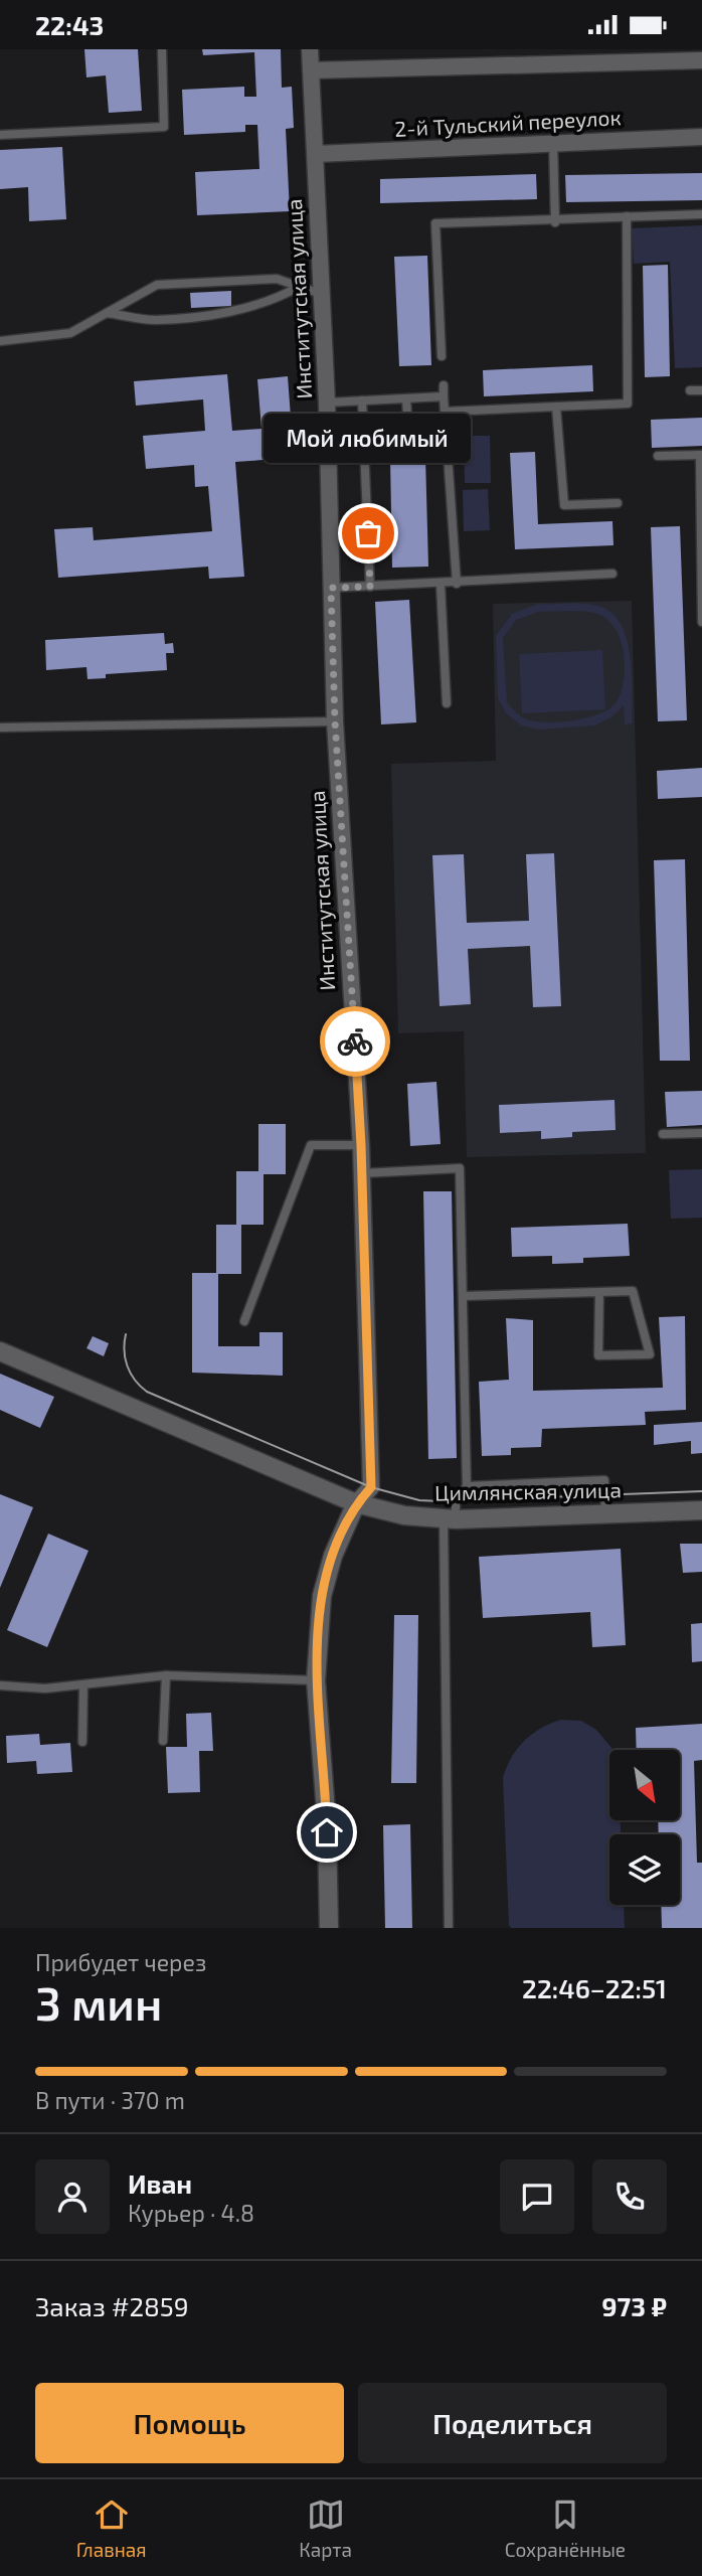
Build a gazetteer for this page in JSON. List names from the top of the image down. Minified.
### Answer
{"streets":{"street":["2-й Тульский переулок","Институтская улица","Цимлянская улица"]},"crossings":[["2-й Тульский переулок","Институтская улица"],["Институтская улица","Цимлянская улица"]],"places":["Мой любимый"],"north":"bottom right","page":{"status":"22:43","bubble":"Мой любимый","heading":["3 мин","Прибудет через","22:46–22:51"],"panel":["Иван","Курьер · 4.8","Заказ #2859","973 ₽"],"bar":"В пути · 370 m","buttons":["Помощь","Поделиться"],"tabs":["Главная","Карта","Сохранённые"]}}
